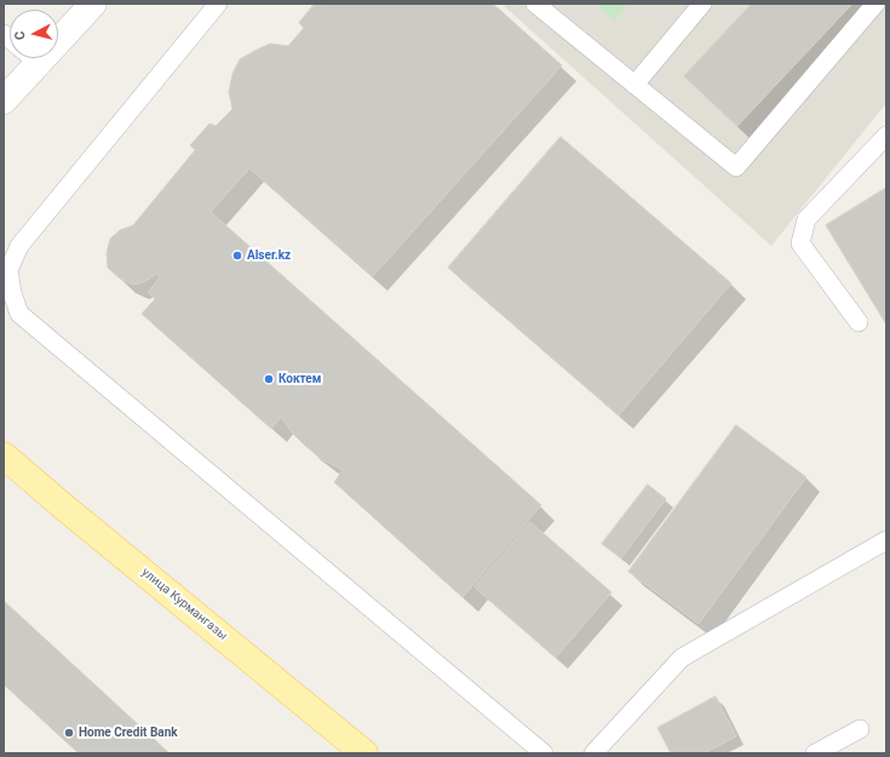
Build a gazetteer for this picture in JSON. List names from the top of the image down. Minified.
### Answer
{"streets":{"main road":["улица Курмангазы"]},"places":["Alser.kz","Коктем","Home Credit Bank"],"north":"left"}
